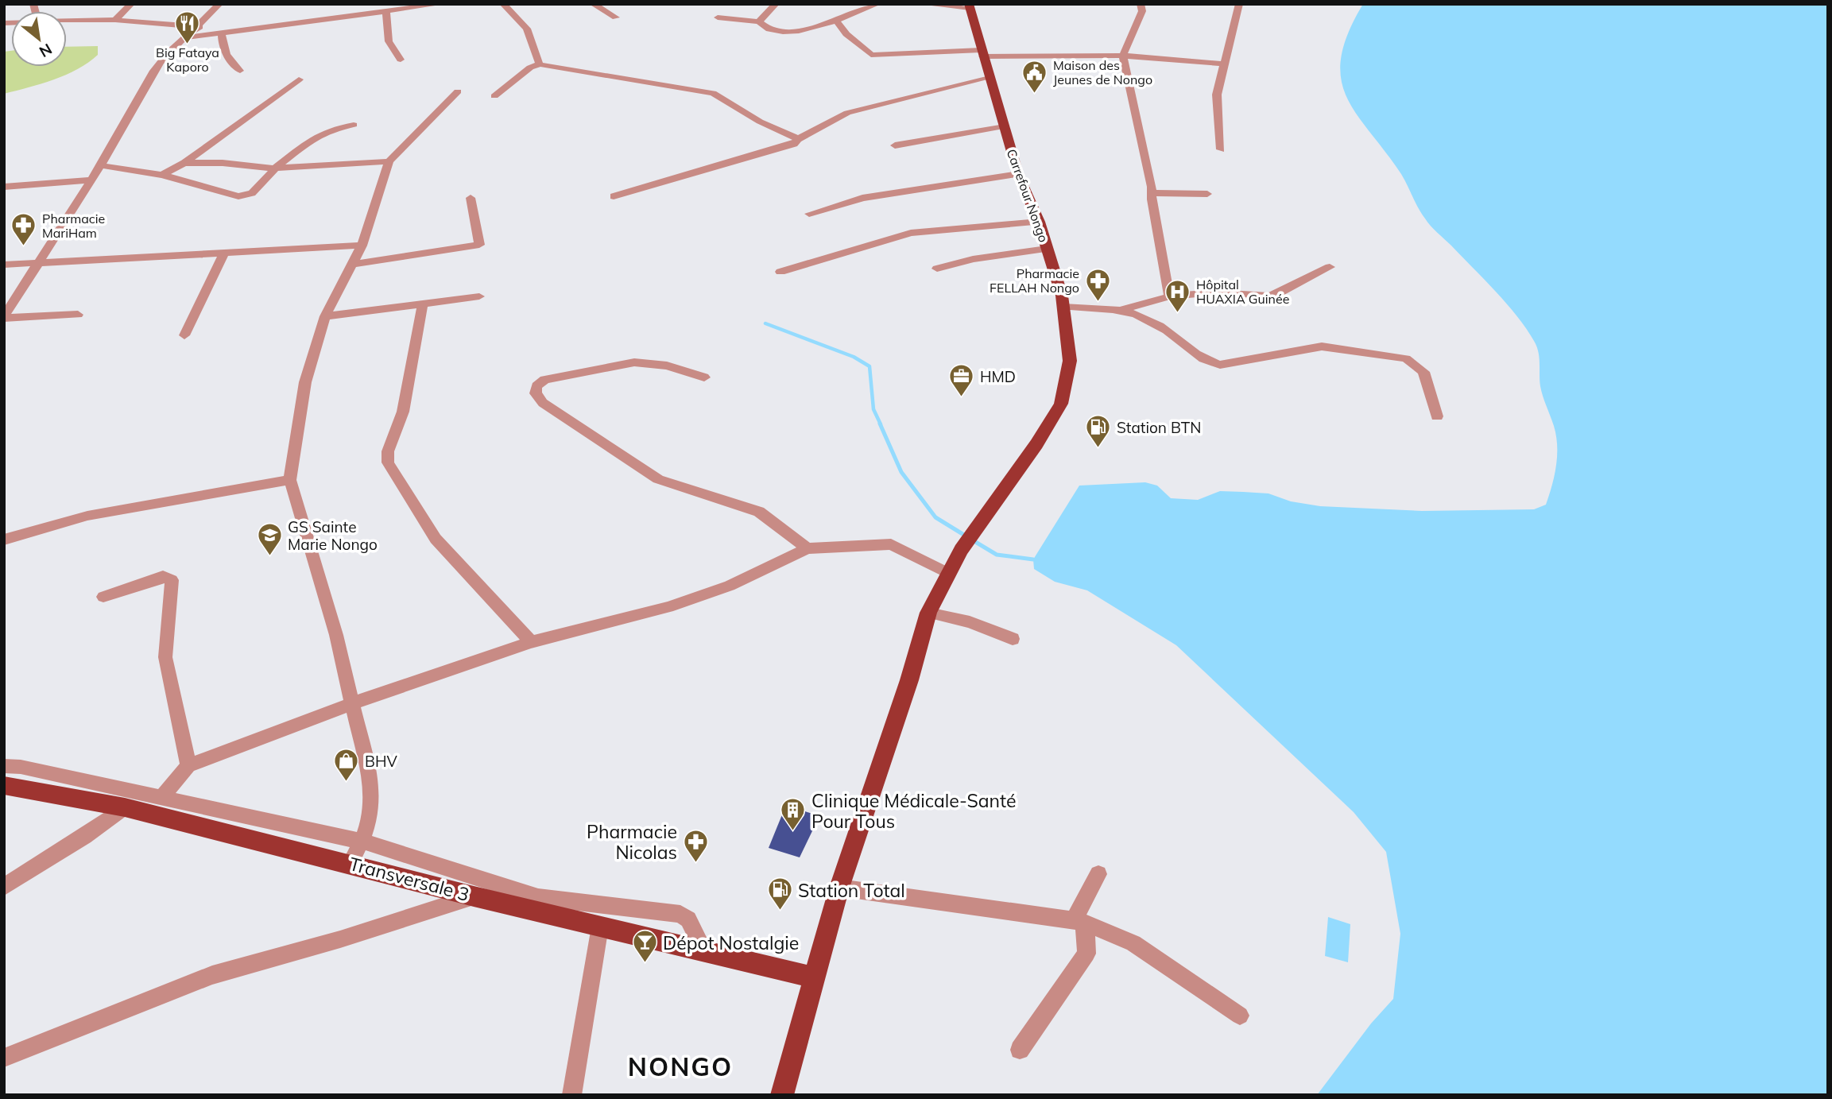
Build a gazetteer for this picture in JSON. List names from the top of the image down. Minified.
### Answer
{"streets":{"main road":["Carrefour Nongo","Transversale 3"]},"crossings":[["Carrefour Nongo","Transversale 3"]],"districts":["NONGO"],"places":{"restaurant":["Big Fataya Kaporo"],"public building":["Maison des Jeunes de Nongo"],"pharmacy":["Pharmacie MariHam","Pharmacie FELLAH Nongo","Pharmacie Nicolas"],"hospital":["Hôpital HUAXIA Guinée"],"office":["HMD"],"fuel station":["Station BTN","Station Total"],"school or university":["GS Sainte Marie Nongo"],"shop":["BHV"],"building":["Clinique Médicale-Santé Pour Tous"],"bar":["Dépot Nostalgie"]},"north":"bottom right"}
